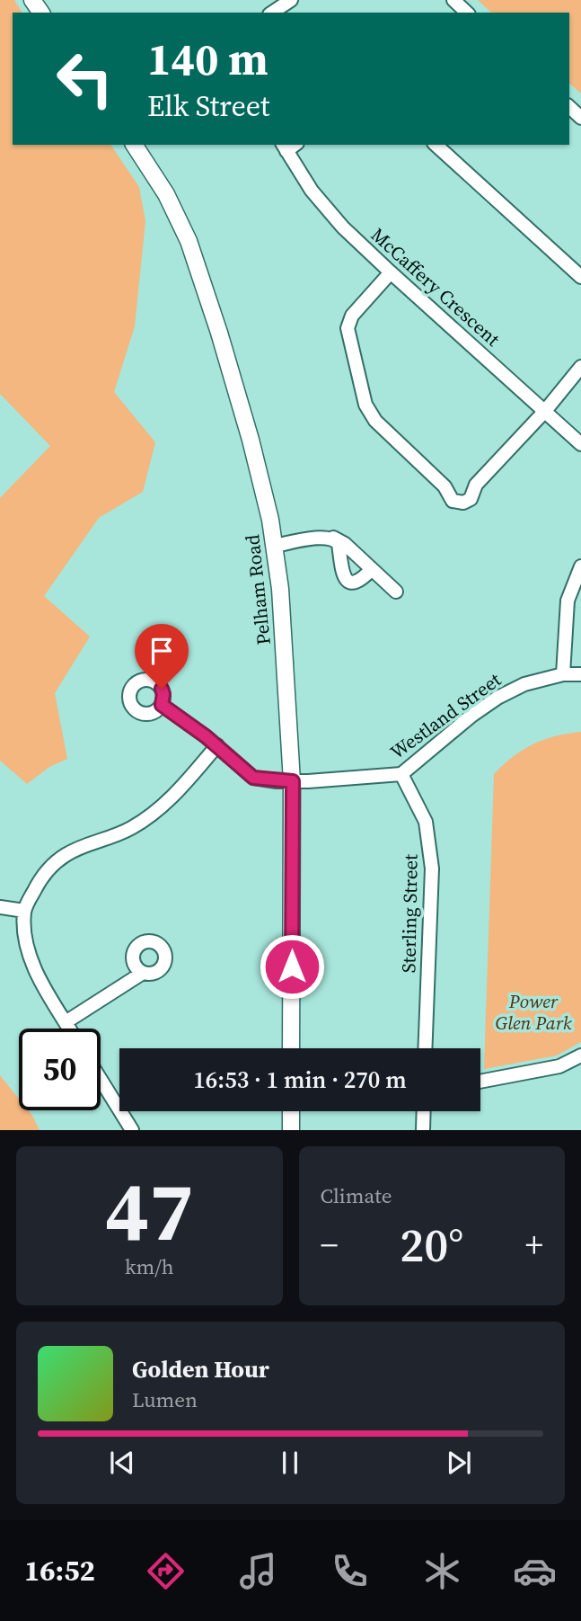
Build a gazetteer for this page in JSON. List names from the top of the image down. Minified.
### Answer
{"streets":{"main road":["Pelham Road"],"street":["McCaffery Crescent","Westland Street","Sterling Street"]},"crossings":[["Pelham Road","Westland Street"],["Westland Street","Sterling Street"]],"parks":["Power Glen Park"],"page":{"turn":["140 m","Elk Street"],"limit":"50","trip":"16:53 · 1 min · 270 m","tile":[["47","km/h"],"Climate"],"heat":["−","20°","+"],"song":["Golden Hour","Lumen"],"tabs":"16:52"}}
